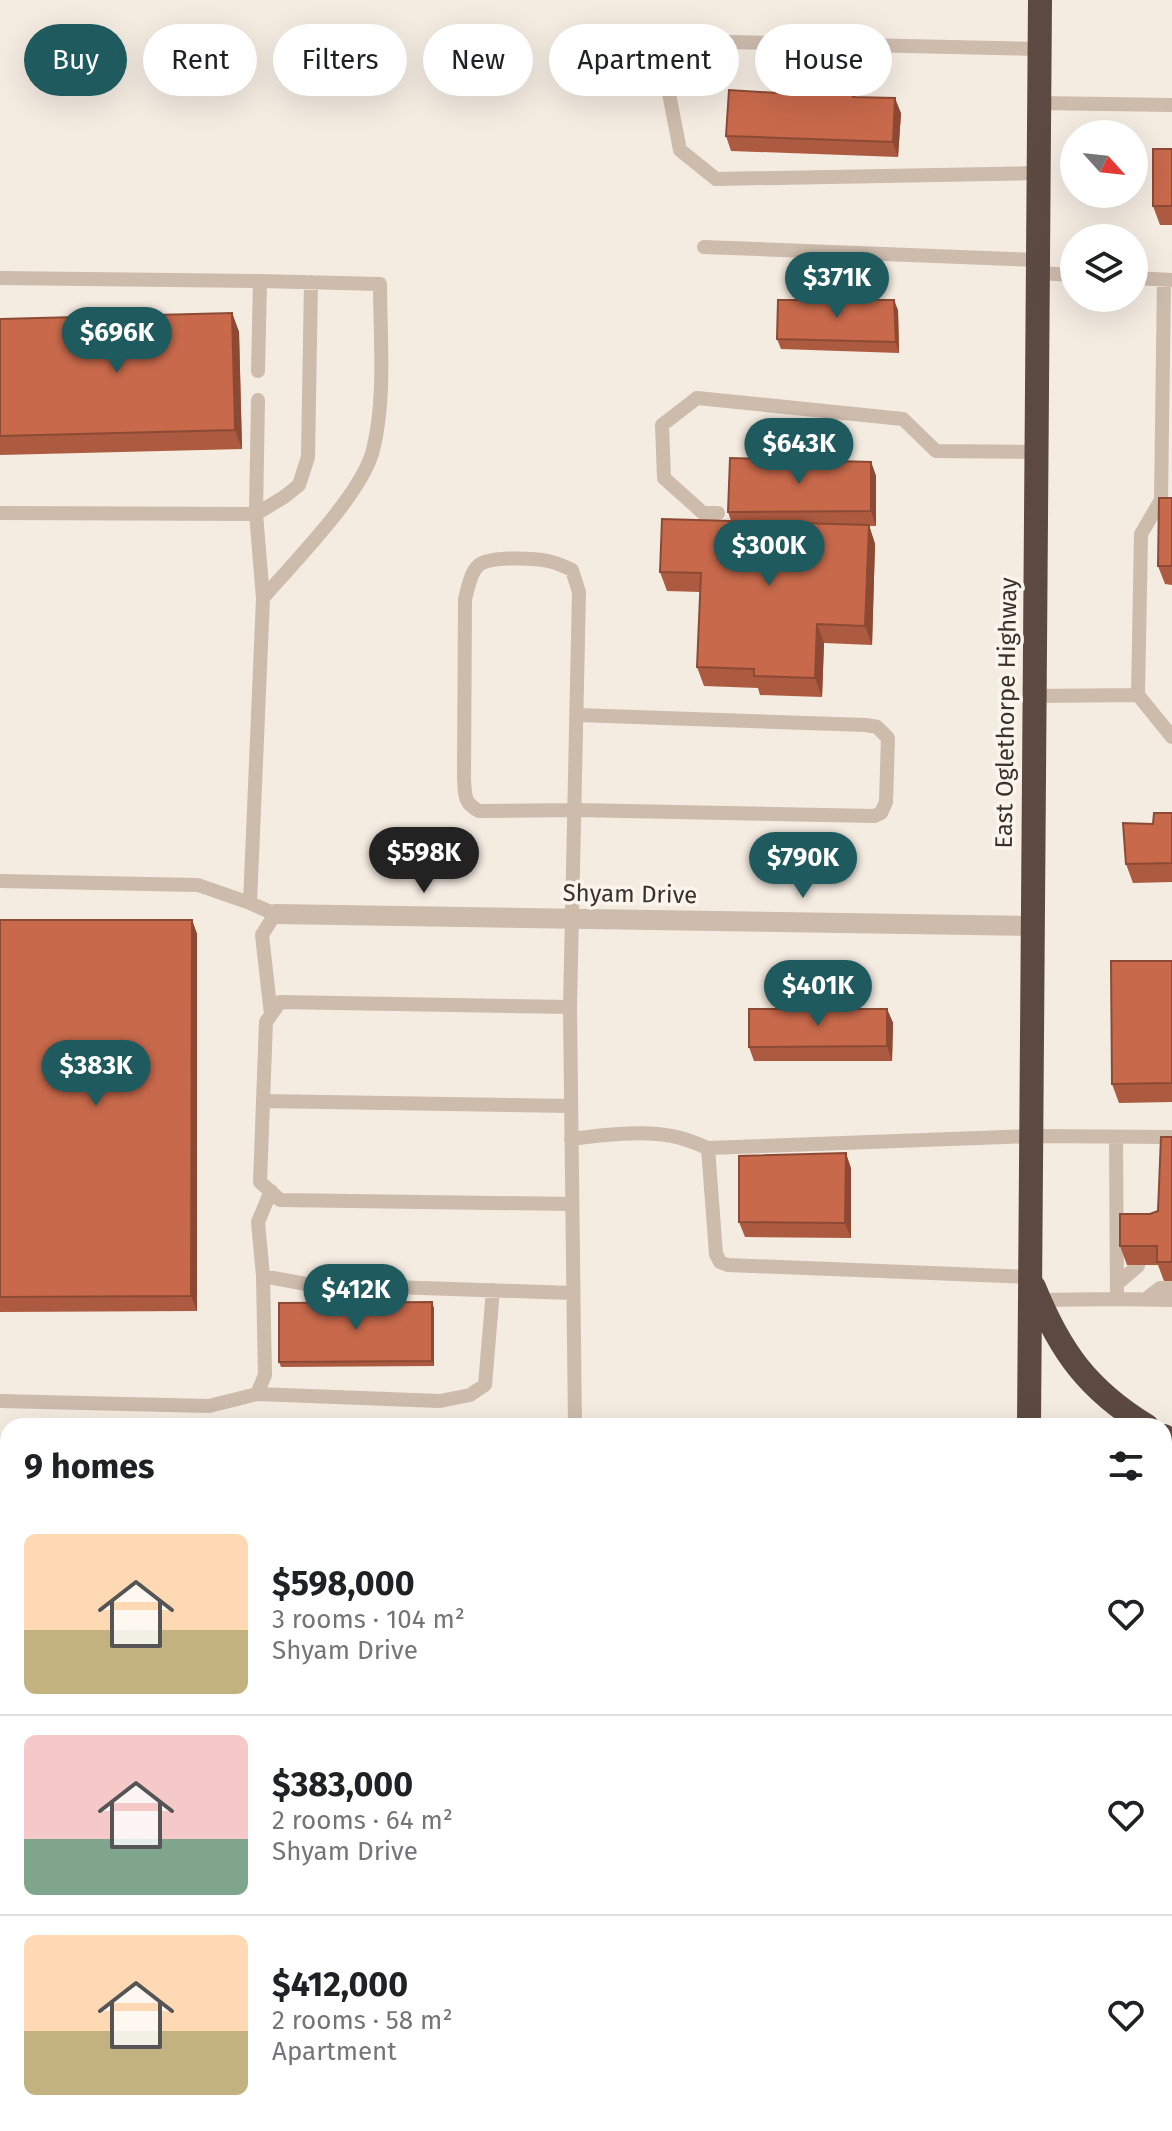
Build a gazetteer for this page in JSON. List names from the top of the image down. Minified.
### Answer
{"streets":{"highway":["East Oglethorpe Highway"],"street":["Shyam Drive"]},"crossings":[["East Oglethorpe Highway","Shyam Drive"]],"north":"bottom right","page":{"chip":["Buy","Rent","Filters","New","Apartment","House"],"price":["$371K","$696K","$643K","$300K","$598K","$790K","$401K","$383K","$412K"],"heading":"9 homes","list":[{"name":"$598,000","note":"3 rooms · 104 m² · Shyam Drive"},{"name":"$383,000","note":"2 rooms · 64 m² · Shyam Drive"},{"name":"$412,000","note":"2 rooms · 58 m² · Apartment"}]}}
